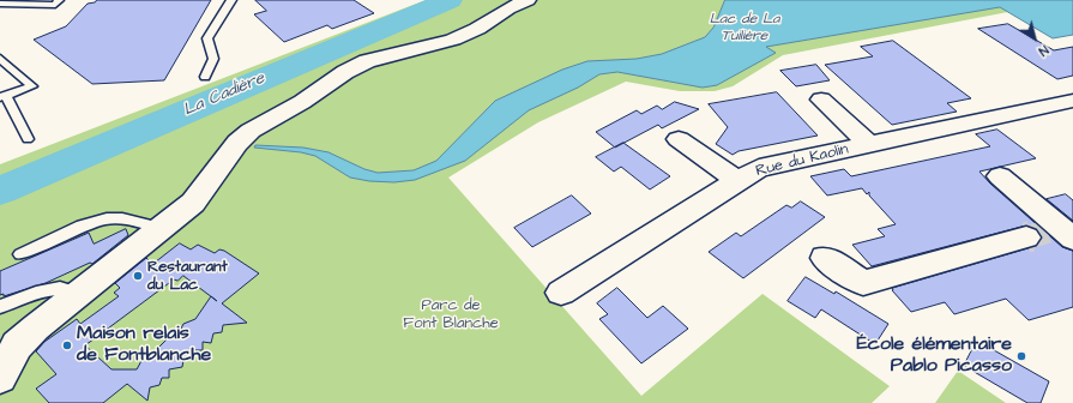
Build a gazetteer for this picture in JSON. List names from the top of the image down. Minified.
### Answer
{"streets":{"street":["Rue du Kaolin"]},"water":["Lac de La Tuilière","La Cadière"],"parks":["Parc de Font Blanche"],"places":["Restaurant du Lac","Maison relais de Fontblanche","École élémentaire Pablo Picasso"],"north":"bottom right"}
